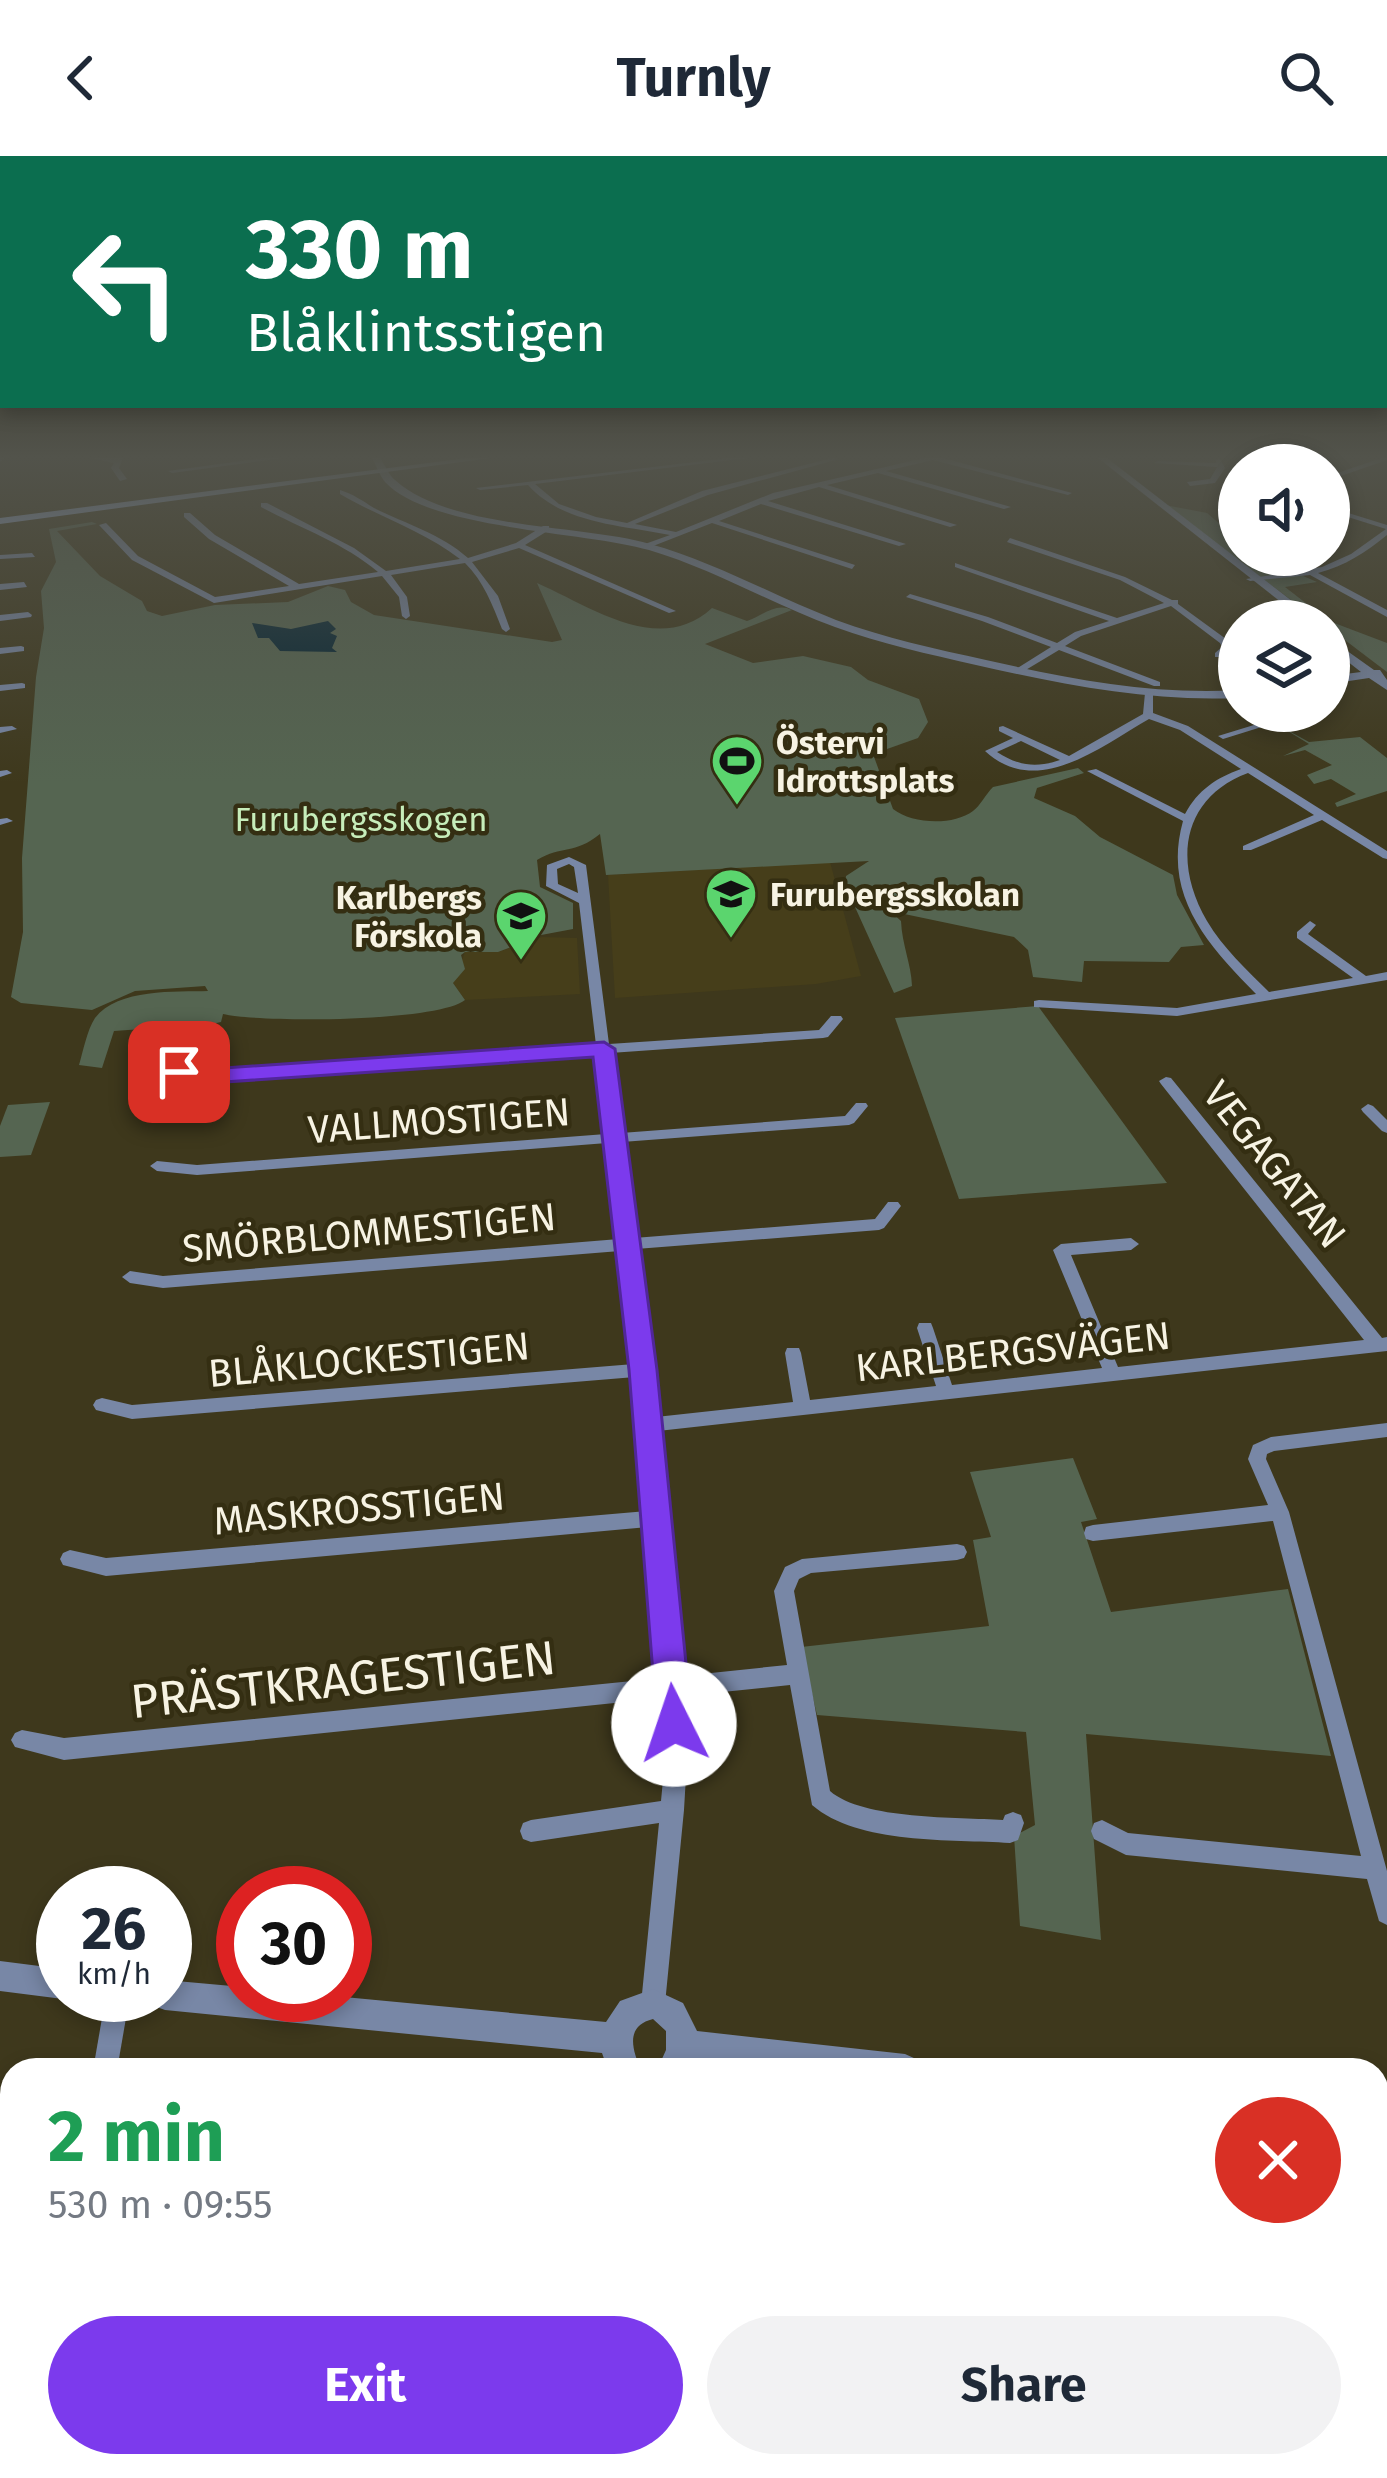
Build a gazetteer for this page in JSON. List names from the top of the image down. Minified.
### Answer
{"streets":{"street":["VALLMOSTIGEN","VEGAGATAN","SMÖRBLOMMESTIGEN","KARLBERGSVÄGEN","BLÅKLOCKESTIGEN","MASKROSSTIGEN","PRÄSTKRAGESTIGEN"]},"crossings":[["VEGAGATAN","KARLBERGSVÄGEN"]],"parks":["Furubergsskogen"],"places":{"sports":["Östervi Idrottsplats"],"school or university":["Furubergsskolan","Karlbergs Förskola"]},"page":{"header":"Turnly","turn":["330 m","Blåklintsstigen"],"speed":"26 km/h","limit":"30","heading":["2 min","530 m · 09:55"],"buttons":["Exit","Share"]}}
